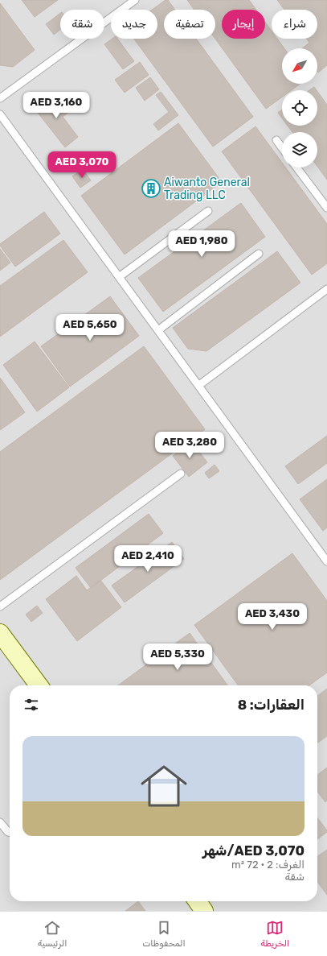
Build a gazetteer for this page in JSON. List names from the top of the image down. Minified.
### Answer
{"places":{"building":["Aiwanto General Trading LLC"]},"north":"bottom left","page":{"chip":["شراء","إيجار","تصفية","جديد","شقة"],"price":["AED 3,160","AED 3,070","AED 1,980","AED 5,650","AED 3,280","AED 2,410","AED 3,430","AED 5,330"],"heading":"العقارات: 8","list":[{"name":"AED 3,070/شهر","note":"الغرف: 2 · 72 m² · شقة"}],"tabs":["الخريطة","المحفوظات","الرئيسية"]}}
